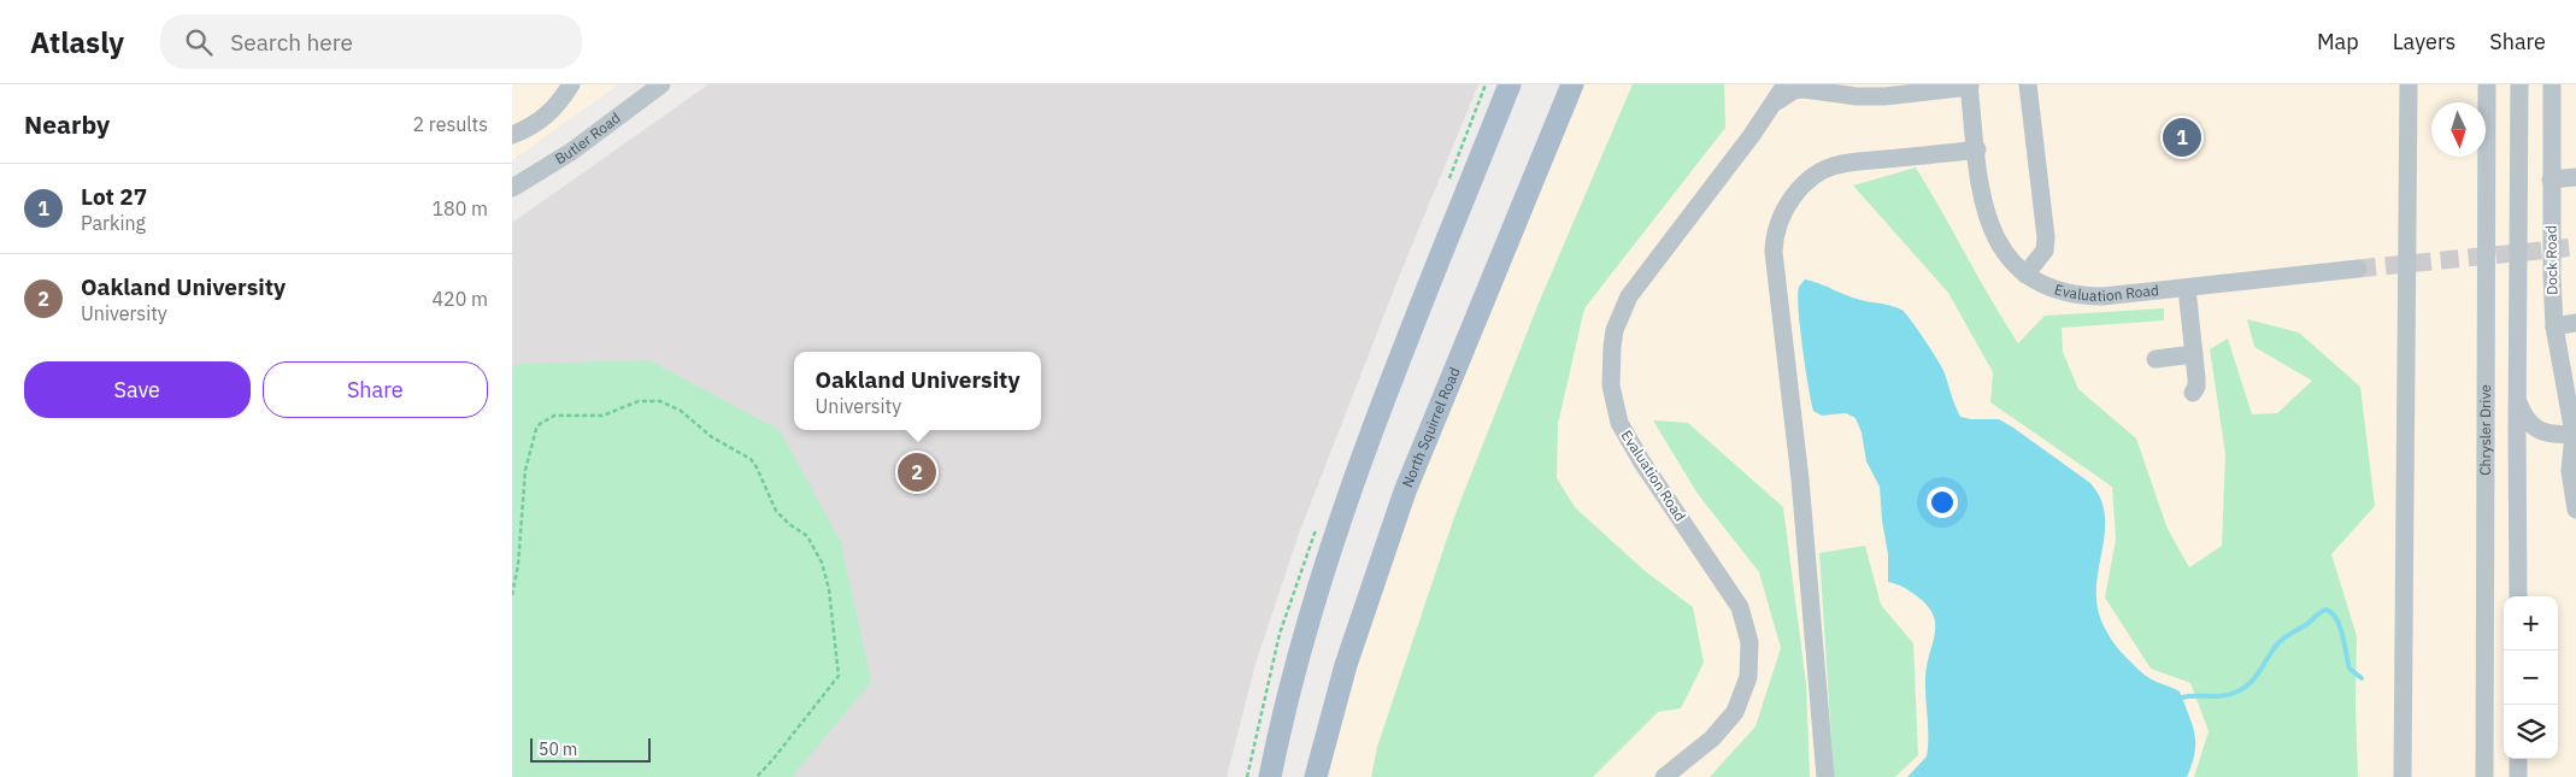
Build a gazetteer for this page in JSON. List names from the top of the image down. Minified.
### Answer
{"streets":{"main road":["North Squirrel Road"],"street":["Butler Road","Dock Road","Evaluation Road","Chrysler Drive"]},"scale_bar":"50 m","north":"bottom","page":{"header":"Atlasly","search":"Search here","nav":["Map","Layers","Share"],"heading":["Nearby","2 results"],"pins":["1","2"],"list":[{"mark":"1","name":"Lot 27","note":"Parking","value":"180 m"},{"mark":"2","name":"Oakland University","note":"University","value":"420 m"}],"buttons":["Save","Share"],"popup":["Oakland University","University"],"map_buttons":["+","−"],"scale":"50 m"}}
